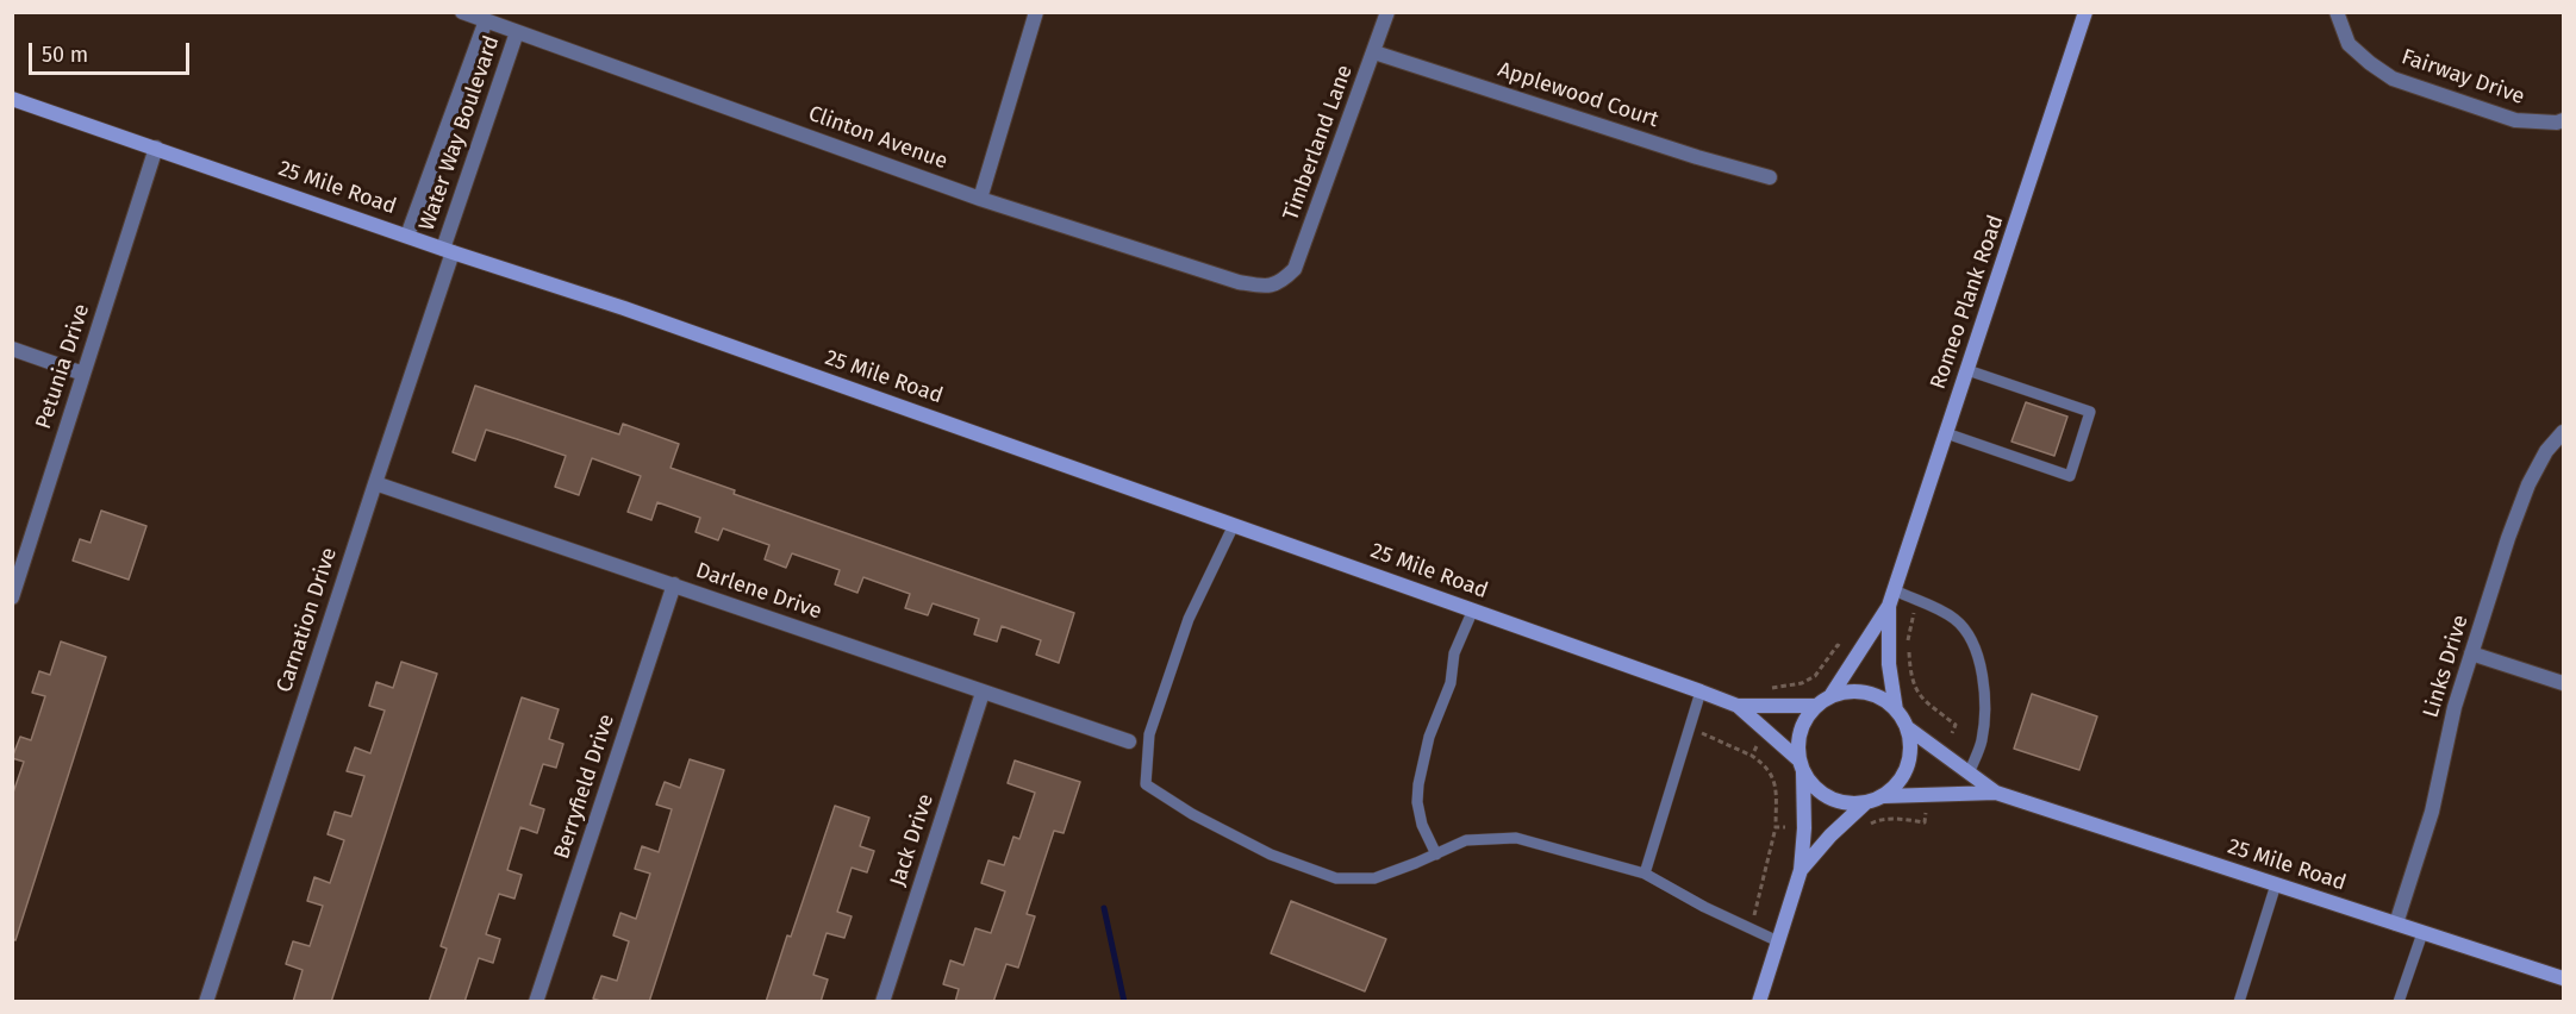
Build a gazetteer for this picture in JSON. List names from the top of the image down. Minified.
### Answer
{"streets":{"street":["Fairway Drive","Applewood Court","Water Way Boulevard","Clinton Avenue","Timberland Lane","25 Mile Road","Romeo Plank Road","Petunia Drive","Darlene Drive","Carnation Drive","Links Drive","Berryfield Drive","Jack Drive"]},"crossings":[["Applewood Court","Timberland Lane"],["Water Way Boulevard","Clinton Avenue"],["Water Way Boulevard","25 Mile Road"],["Water Way Boulevard","Carnation Drive"],["Clinton Avenue","Timberland Lane"],["25 Mile Road","Romeo Plank Road"],["25 Mile Road","Petunia Drive"],["25 Mile Road","Carnation Drive"],["25 Mile Road","Links Drive"],["Darlene Drive","Carnation Drive"],["Darlene Drive","Berryfield Drive"],["Darlene Drive","Jack Drive"]],"scale_bar":"50 m"}
